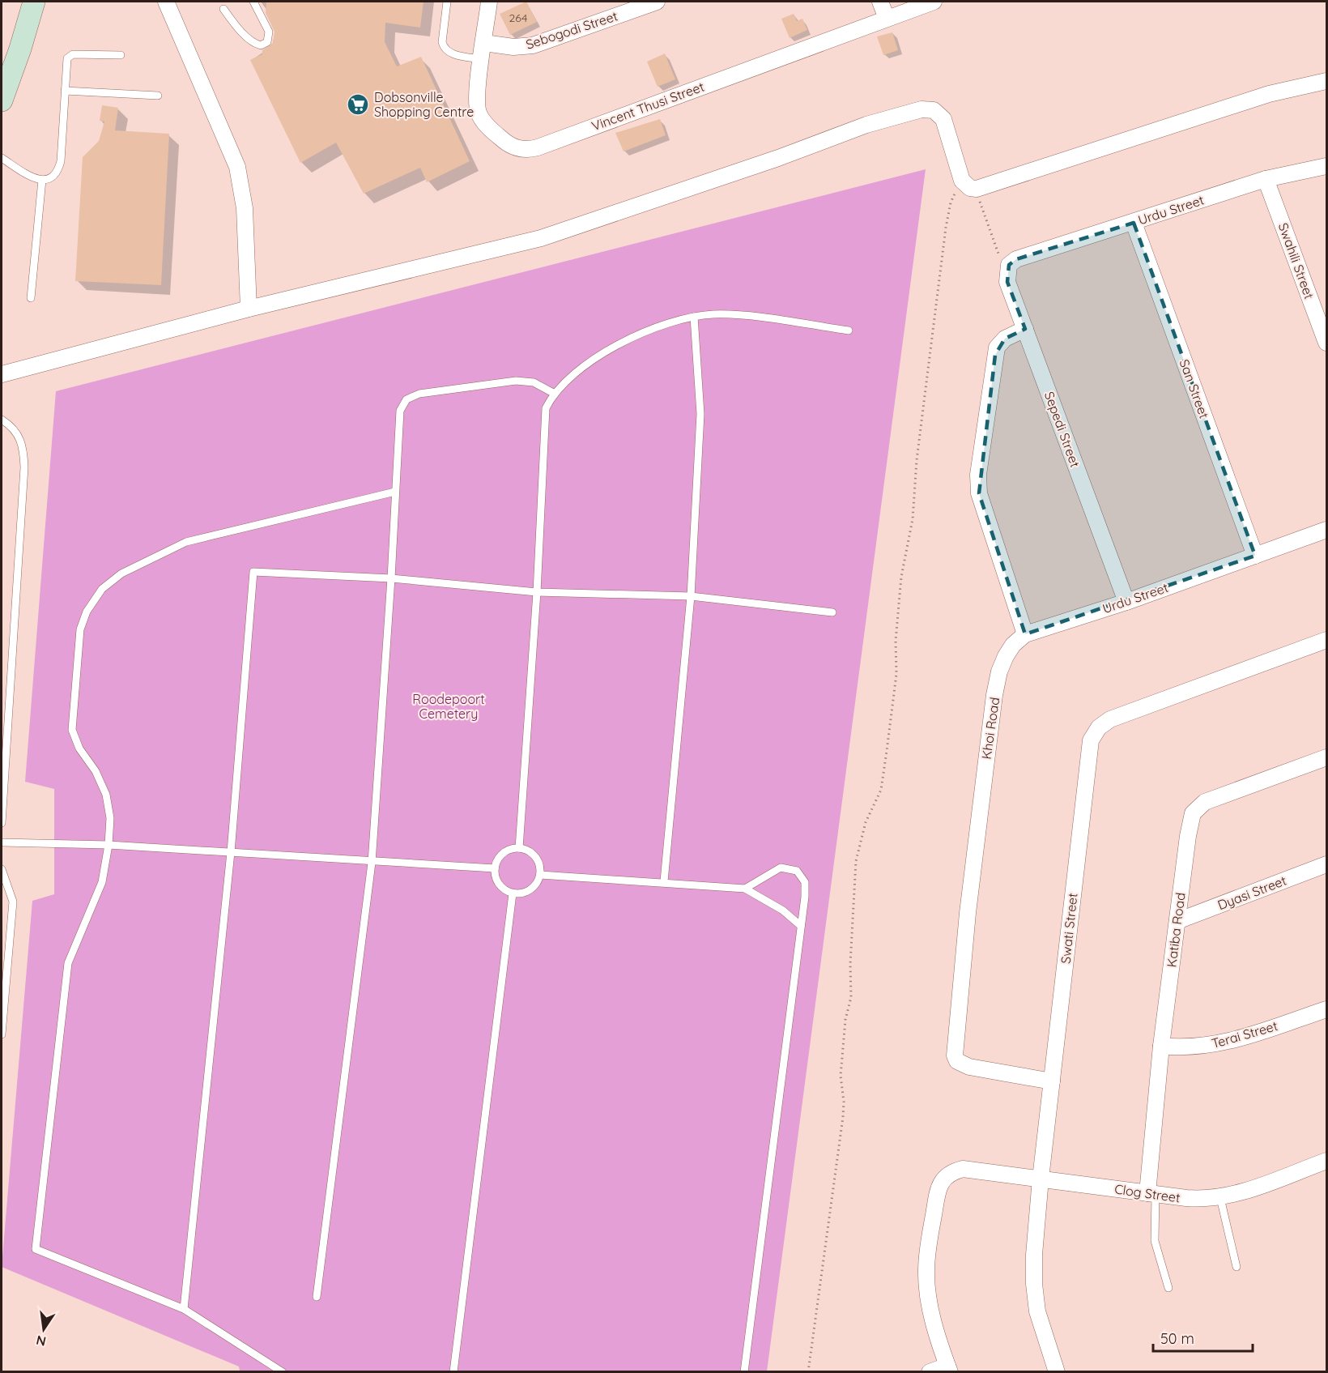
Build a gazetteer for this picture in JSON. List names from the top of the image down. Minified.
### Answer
{"streets":{"street":["Sebogodi Street","Vincent Thusi Street","Urdu Street","Swahili Street","San Street","Sepedi Street","Khoi Road","Dyasi Street","Swati Street","Katiba Road","Terai Street","Clog Street"]},"crossings":[["Sebogodi Street","Vincent Thusi Street"],["Urdu Street","Swahili Street"],["Urdu Street","San Street"],["Urdu Street","Sepedi Street"],["Urdu Street","Khoi Road"],["Khoi Road","Swati Street"],["Dyasi Street","Katiba Road"],["Swati Street","Clog Street"],["Katiba Road","Terai Street"],["Katiba Road","Clog Street"]],"parks":["Roodepoort Cemetery"],"places":{"supermarket":["Dobsonville Shopping Centre"]},"house_numbers":["264"],"scale_bar":"50 m","north":"bottom"}
